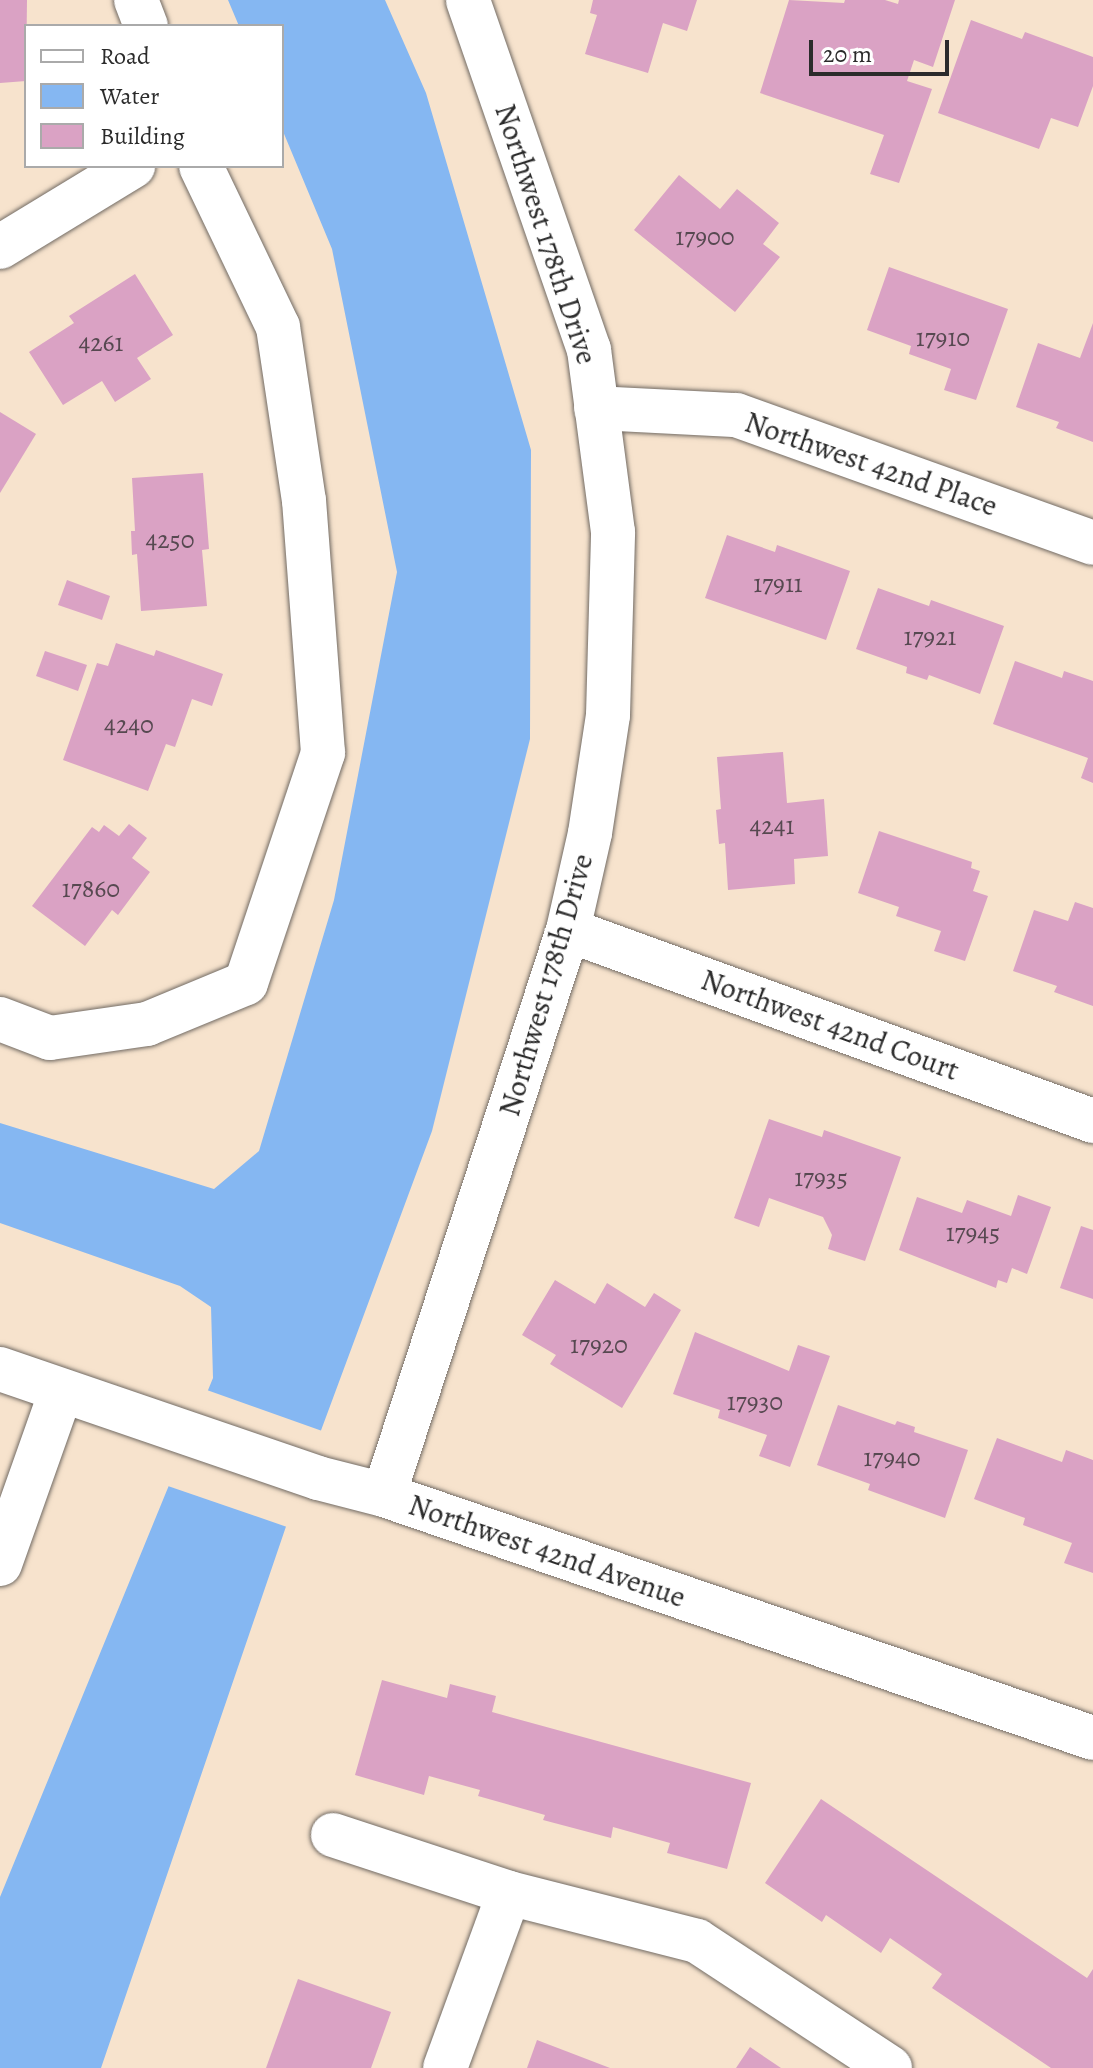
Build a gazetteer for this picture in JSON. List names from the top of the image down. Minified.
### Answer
{"streets":{"street":["Northwest 178th Drive","Northwest 42nd Place","Northwest 42nd Court","Northwest 42nd Avenue"]},"crossings":[["Northwest 178th Drive","Northwest 42nd Place"],["Northwest 178th Drive","Northwest 42nd Court"],["Northwest 178th Drive","Northwest 42nd Avenue"]],"house_numbers":["17900","17910","4261","4250","17911","17921","4240","4241","17860","17935","17945","17920","17930","17940"],"legend":["Road","Water","Building"],"scale_bar":"20 m"}
